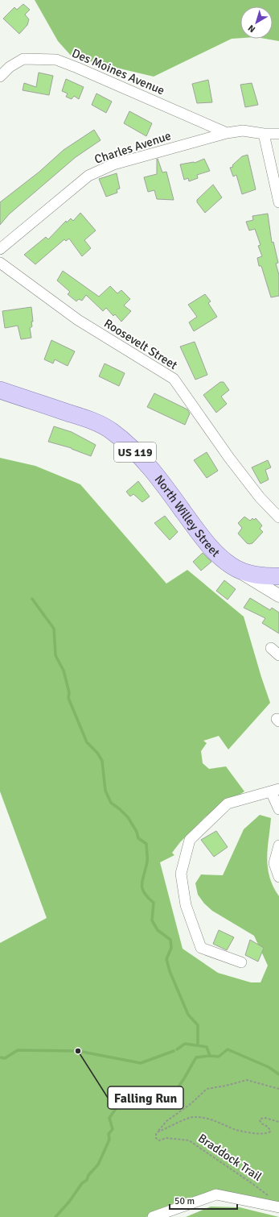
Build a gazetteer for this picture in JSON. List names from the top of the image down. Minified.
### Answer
{"streets":{"main road":["US 119","North Willey Street"],"street":["Des Moines Avenue","Charles Avenue","Roosevelt Street"],"path":["Braddock Trail"]},"crossings":[["Des Moines Avenue","Charles Avenue"]],"places":["Falling Run"],"scale_bar":"50 m","north":"bottom left"}
